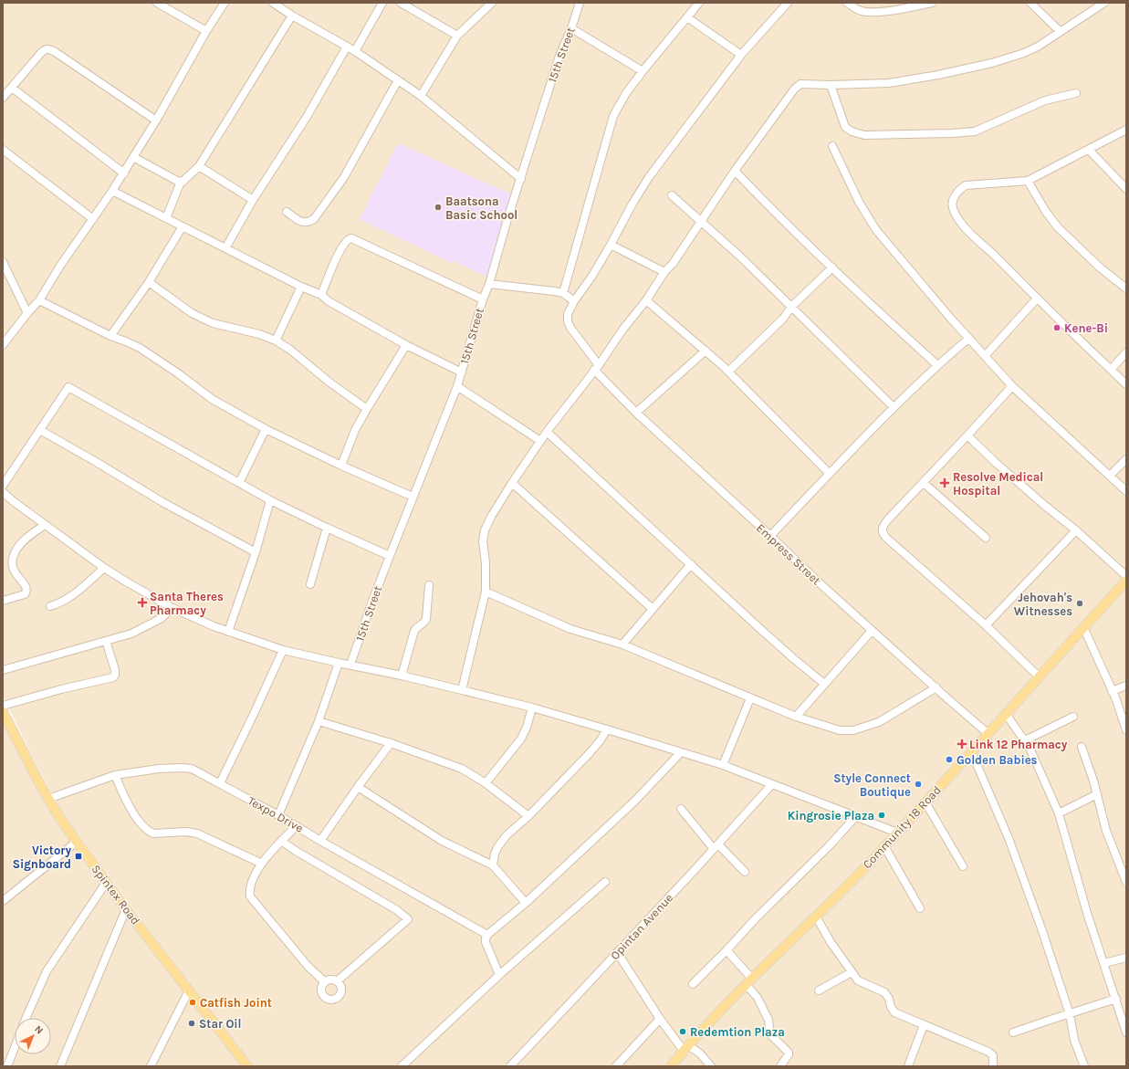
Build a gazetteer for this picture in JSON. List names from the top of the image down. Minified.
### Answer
{"streets":{"main road":["Community 18 Road","Spintex Road"],"street":["15th Street","Empress Street","Texpo Drive","Opintan Avenue"]},"crossings":[["Empress Street","Community 18 Road"],["Texpo Drive","Spintex Road"]],"places":{"other":["Baatsona Basic School","Kene-Bi","Jehovah's Witnesses","Golden Babies","Style Connect Boutique","Kingrosie Plaza","Catfish Joint","Star Oil","Redemtion Plaza"],"health":["Resolve Medical Hospital","Santa Theres Pharmacy","Link 12 Pharmacy"],"transit":["Victory Signboard"]},"north":"top right"}
